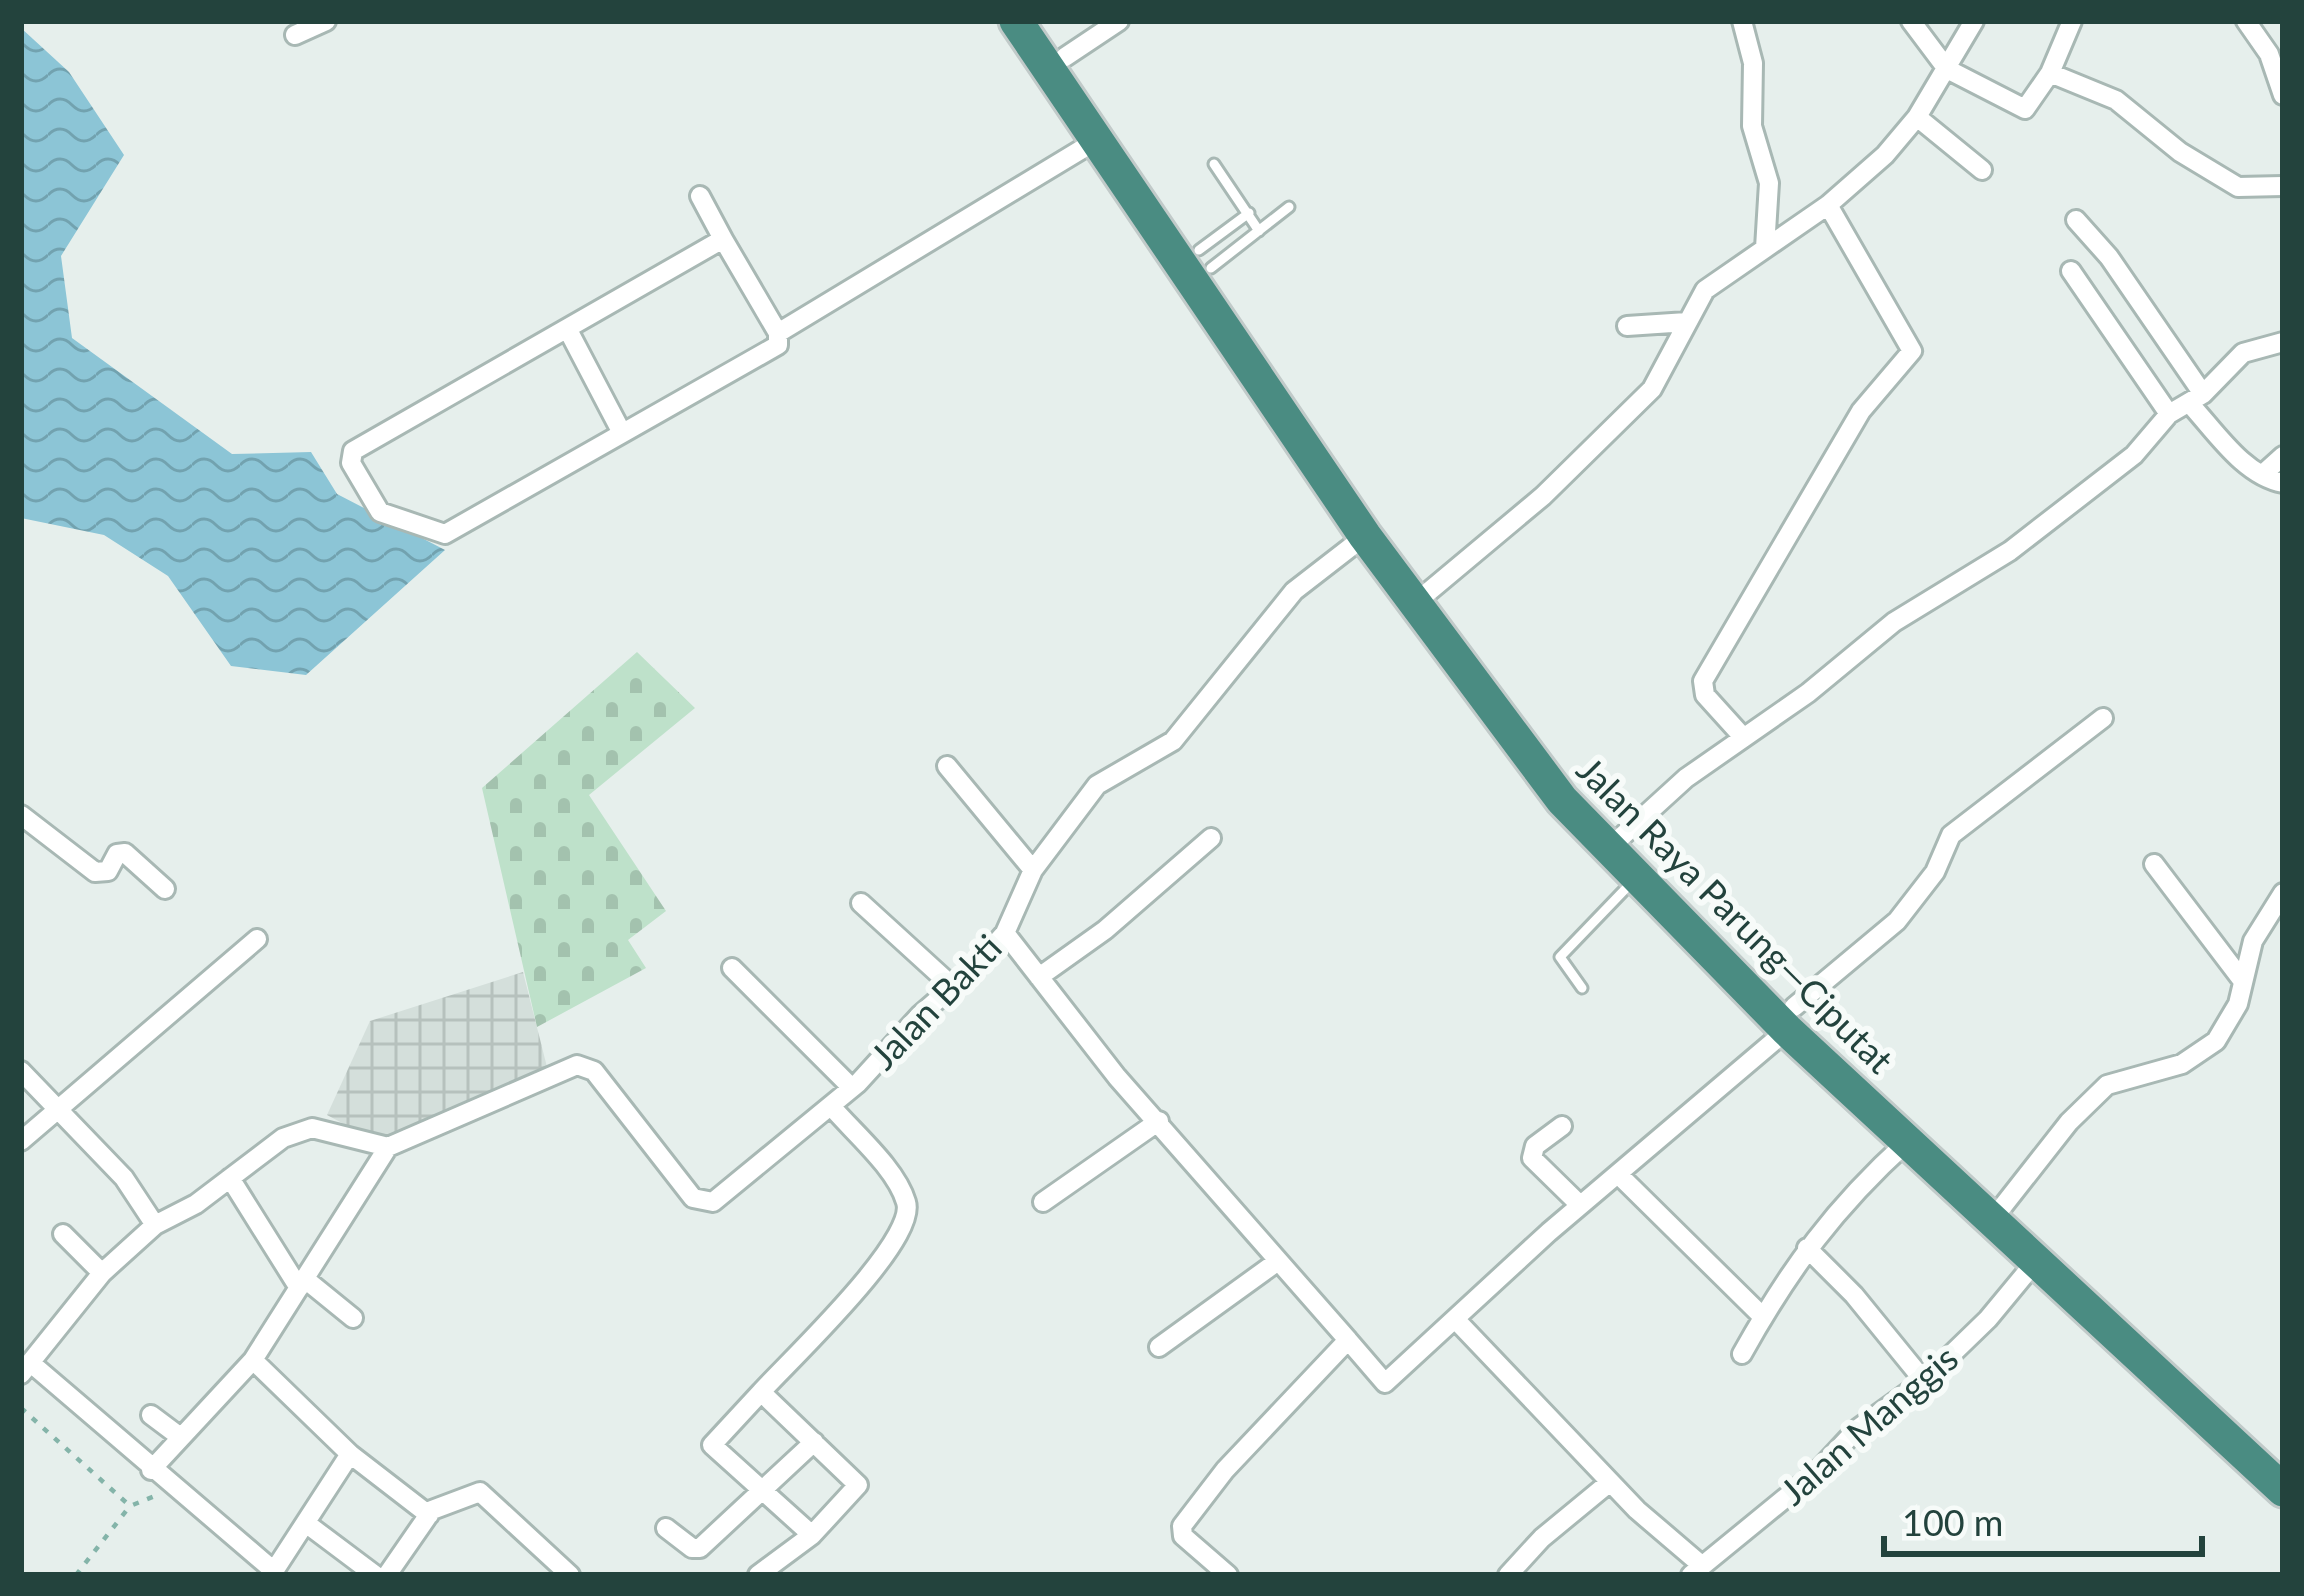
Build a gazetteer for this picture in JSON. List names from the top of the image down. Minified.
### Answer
{"streets":{"highway":["Jalan Raya Parung—Ciputat"],"street":["Jalan Bakti","Jalan Manggis"]},"crossings":[["Jalan Raya Parung—Ciputat","Jalan Bakti"],["Jalan Raya Parung—Ciputat","Jalan Manggis"]],"scale_bar":"100 m"}
